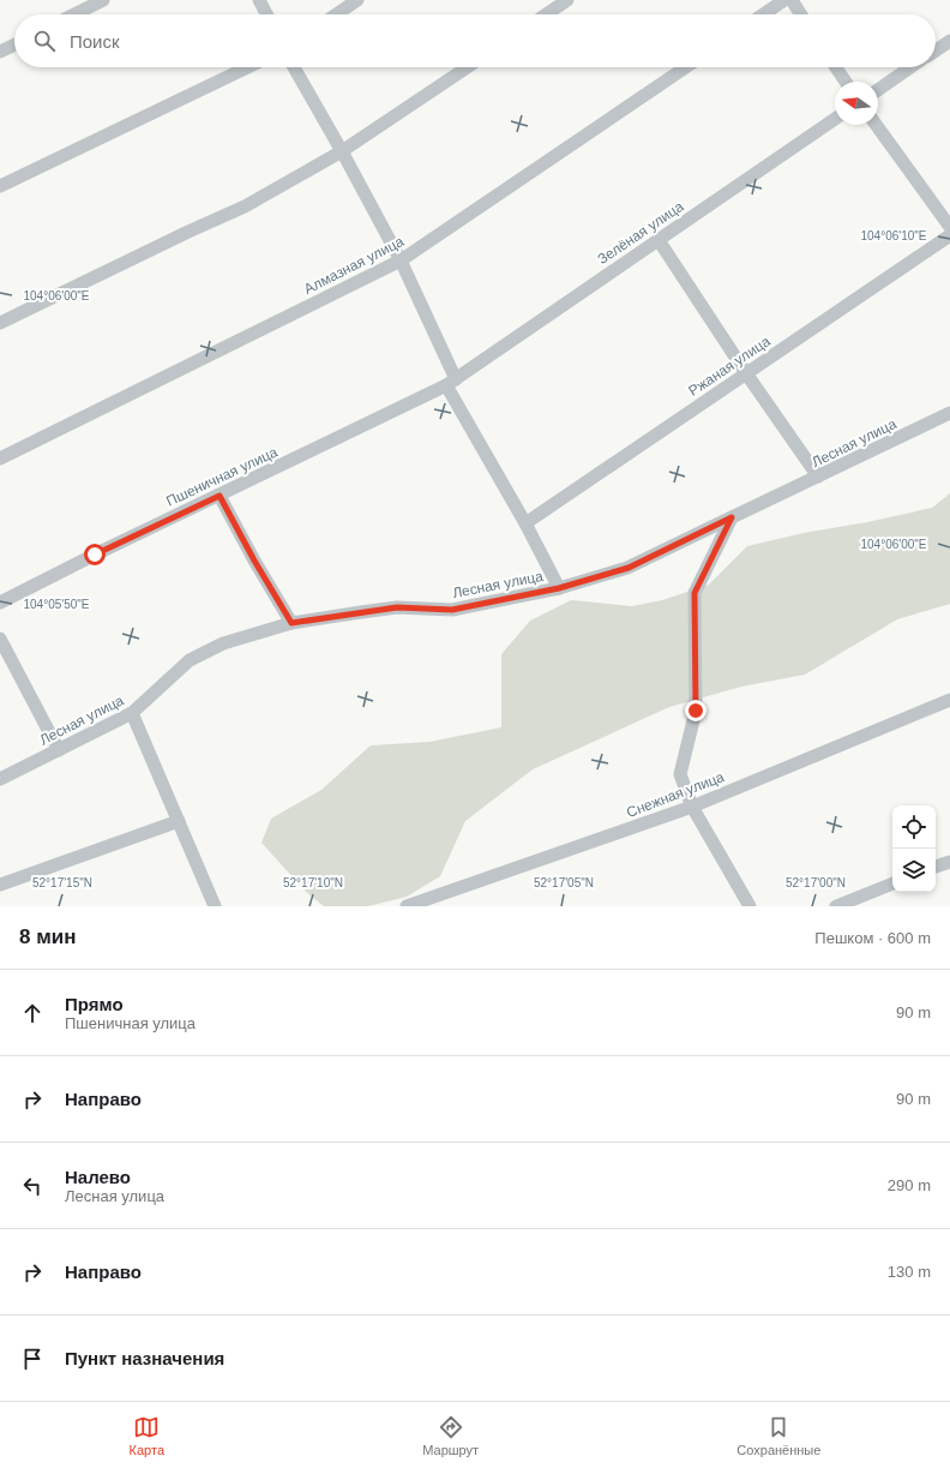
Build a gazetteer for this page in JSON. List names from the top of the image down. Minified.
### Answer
{"streets":{"street":["Зелёная улица","Алмазная улица","Ржаная улица","Лесная улица","Пшеничная улица","Снежная улица"]},"crossings":[["Зелёная улица","Пшеничная улица"]],"north":"left","page":{"search":"Поиск","heading":["8 мин","Пешком · 600 m"],"list":[["Прямо","Пшеничная улица","90 m"],["Направо","90 m"],["Налево","Лесная улица","290 m"],["Направо","130 m"],"Пункт назначения"],"nav":["Карта","Маршрут","Сохранённые"]},"coordinates":["104°06'10\"E","104°06'00\"E","104°05'50\"E","52°17'15\"N","52°17'10\"N","52°17'05\"N","52°17'00\"N"]}
